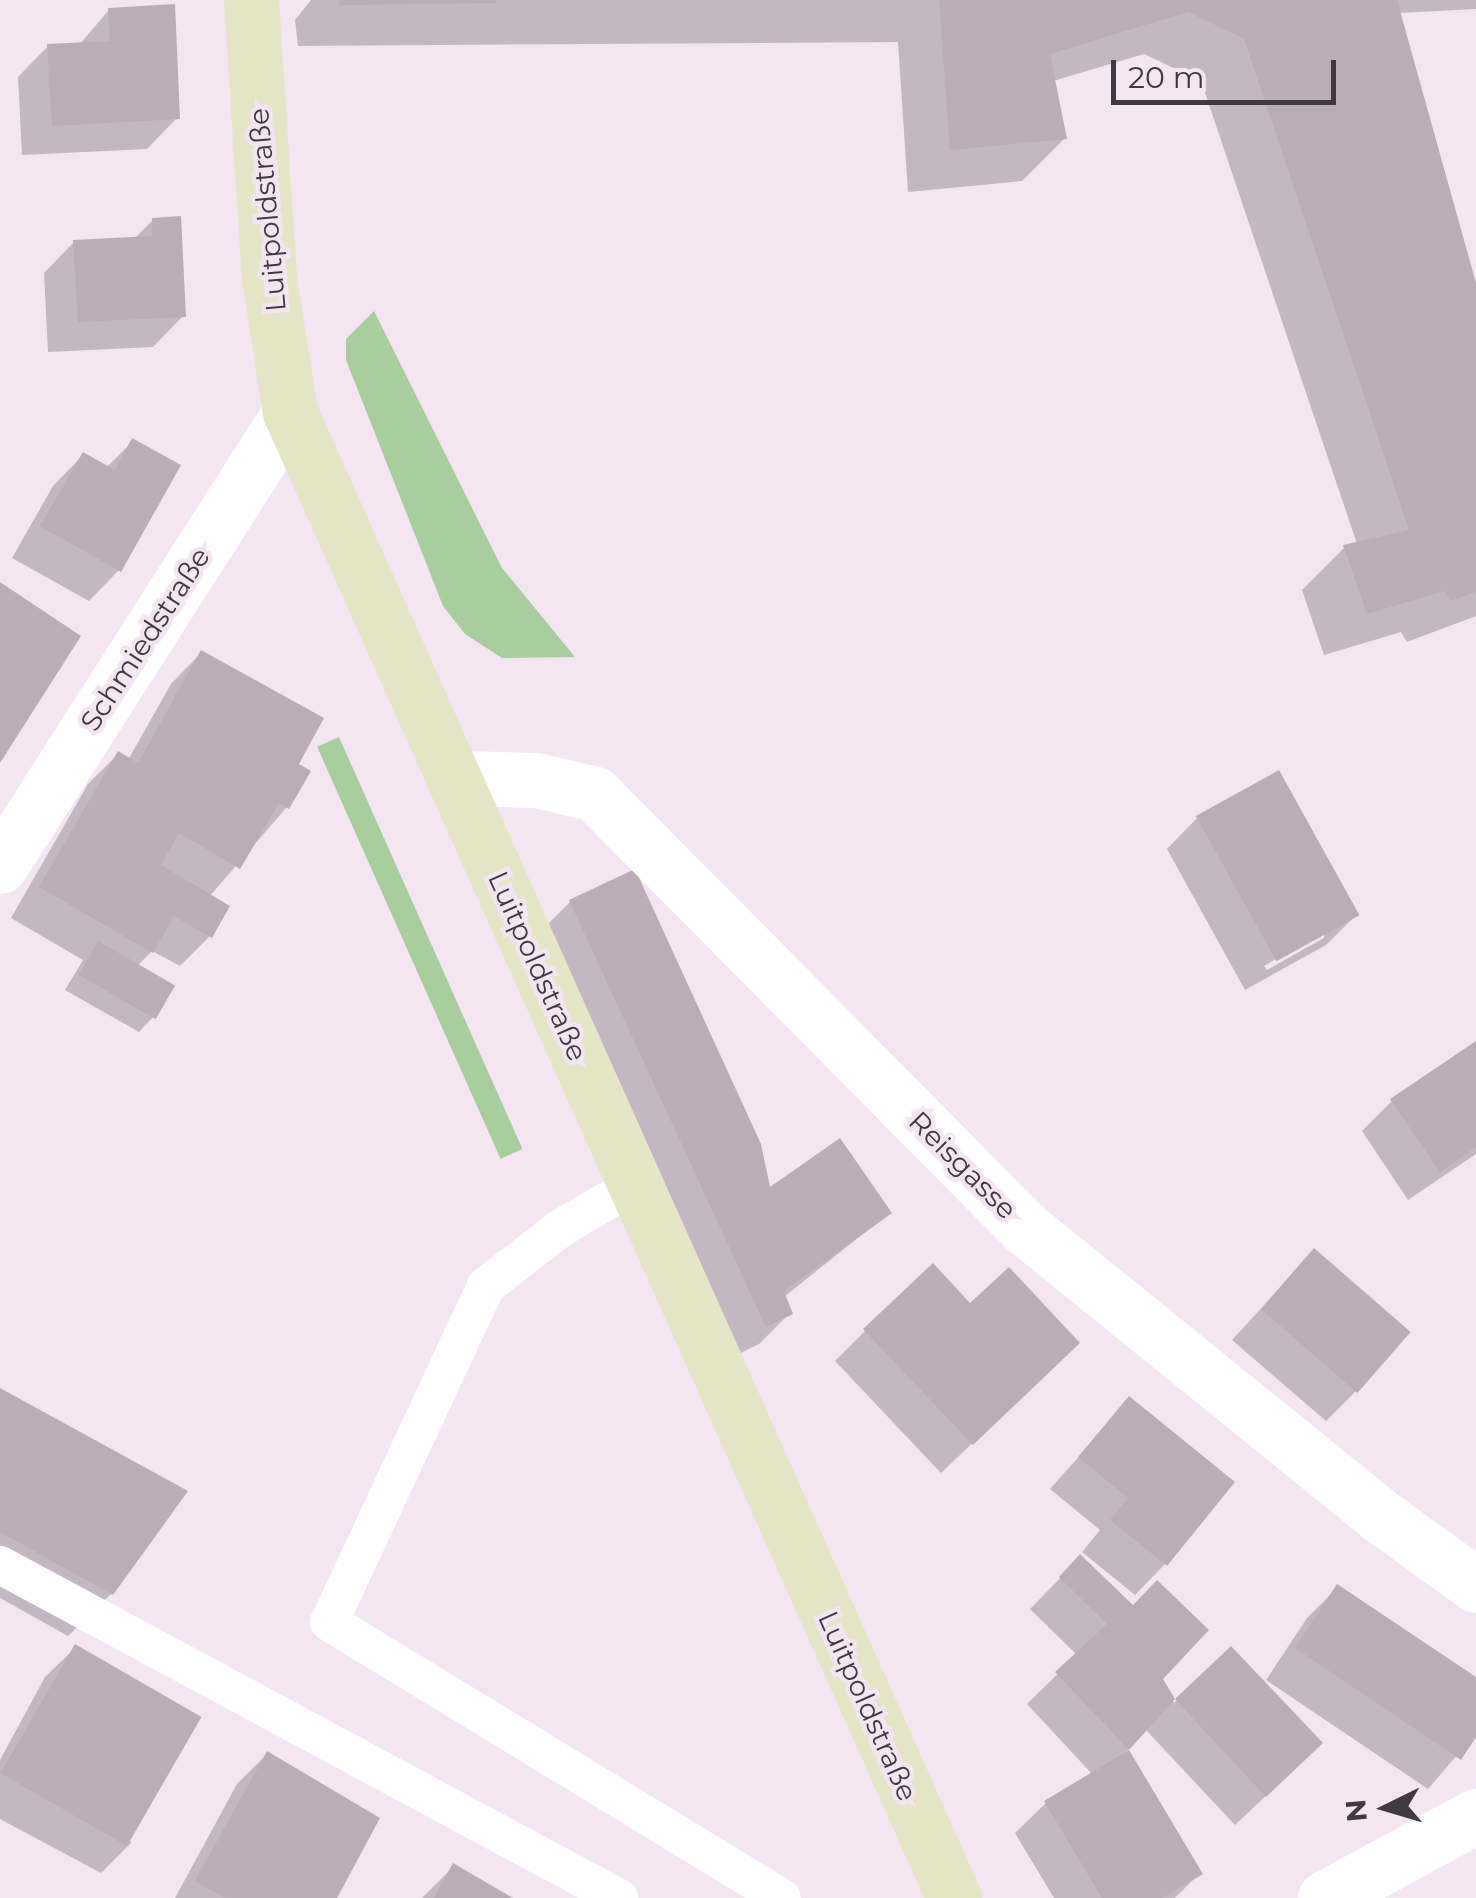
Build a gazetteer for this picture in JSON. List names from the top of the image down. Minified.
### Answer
{"streets":{"main road":["Luitpoldstraße"],"street":["Schmiedstraße","Reisgasse"]},"crossings":[["Luitpoldstraße","Schmiedstraße"],["Luitpoldstraße","Reisgasse"]],"scale_bar":"20 m","north":"left"}
